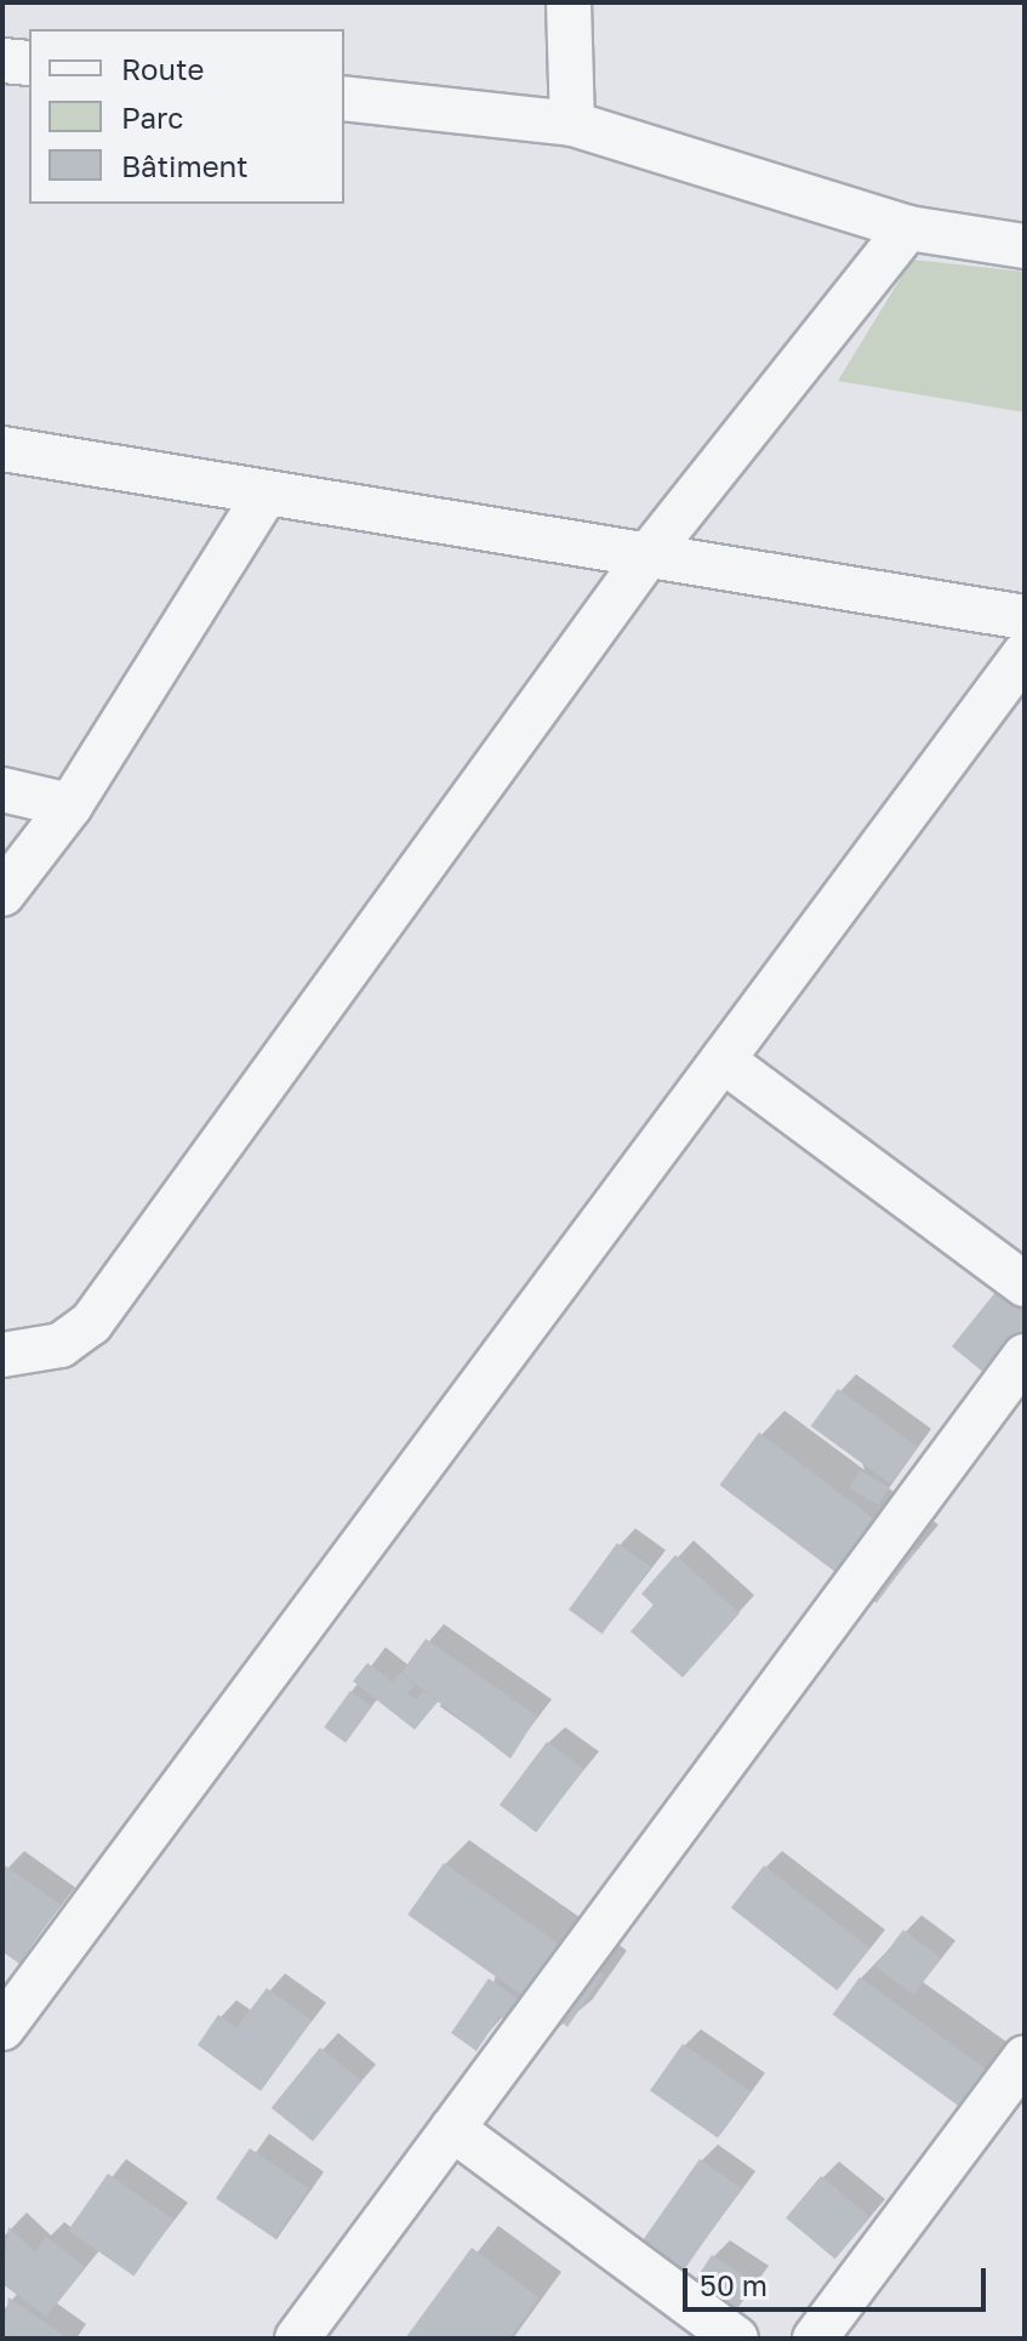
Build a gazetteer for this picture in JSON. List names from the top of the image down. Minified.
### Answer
{"legend":["Route","Parc","Bâtiment"],"scale_bar":"50 m"}
